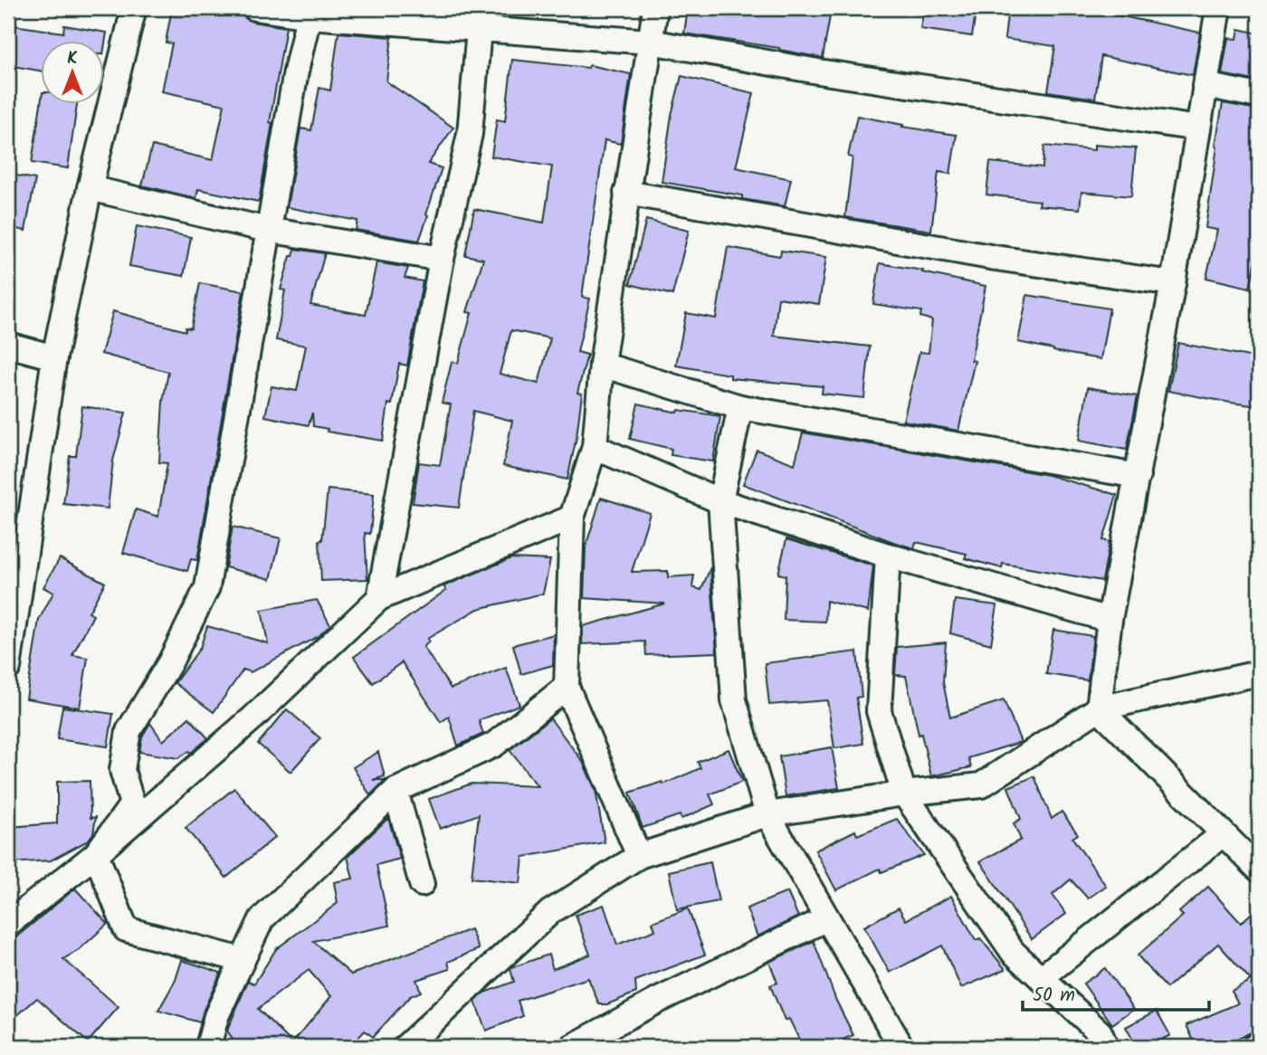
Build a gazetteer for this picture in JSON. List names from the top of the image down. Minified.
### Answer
{"scale_bar":"50 m","north":"top"}
